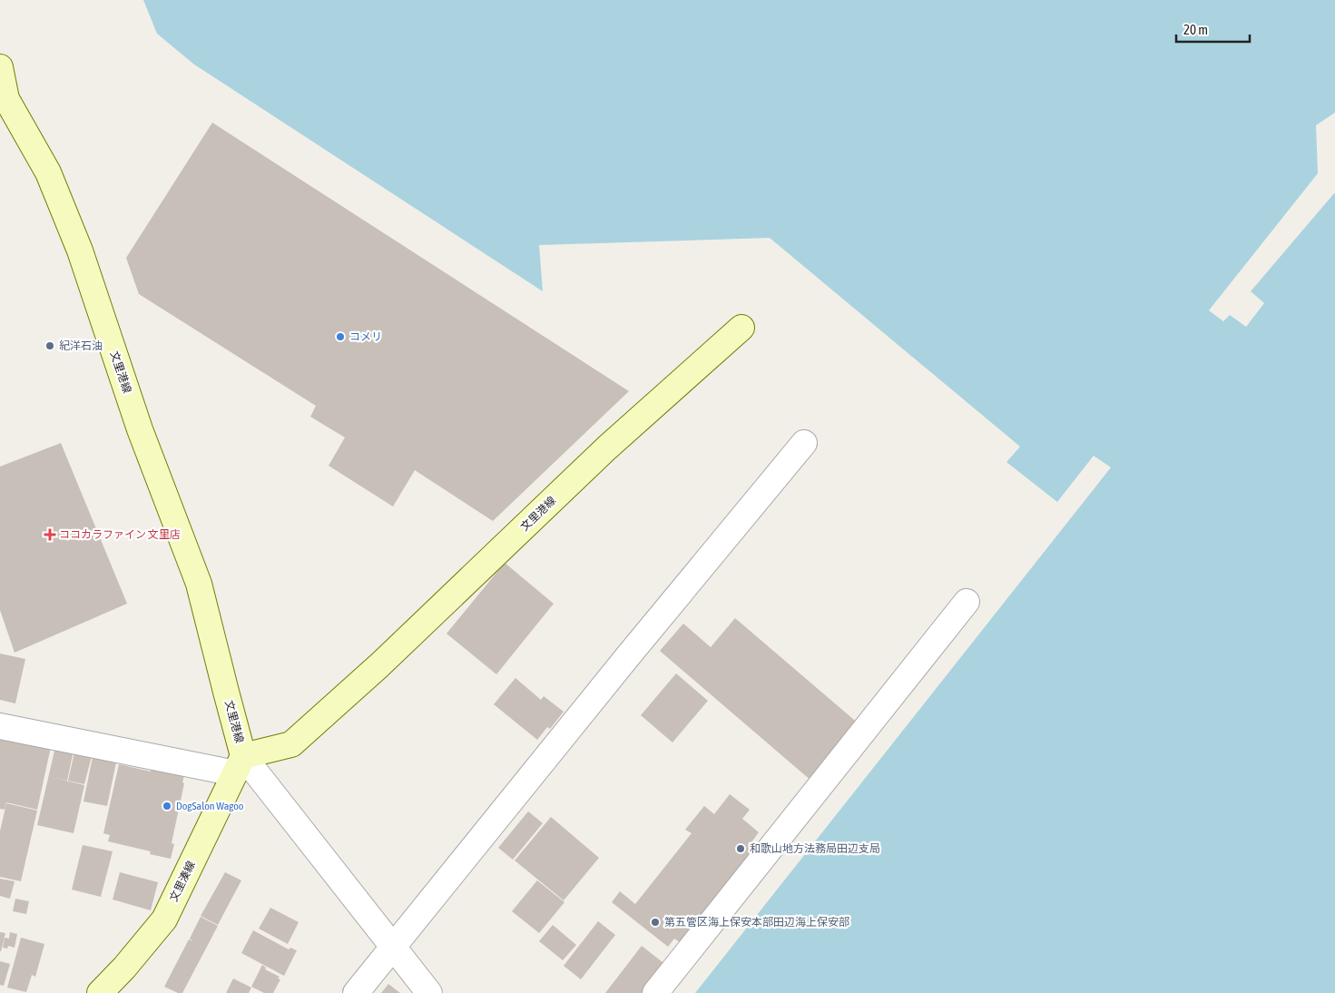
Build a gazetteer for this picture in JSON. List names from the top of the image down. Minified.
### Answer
{"streets":{"main road":["文里港線","文里湊線"]},"crossings":[["文里港線","文里湊線"]],"places":{"other":["コメリ","紀洋石油","DogSalon Wagoo","和歌山地方法務局田辺支局","第五管区海上保安本部田辺海上保安部"],"health":["ココカラファイン 文里店"]},"scale_bar":"20 m"}
